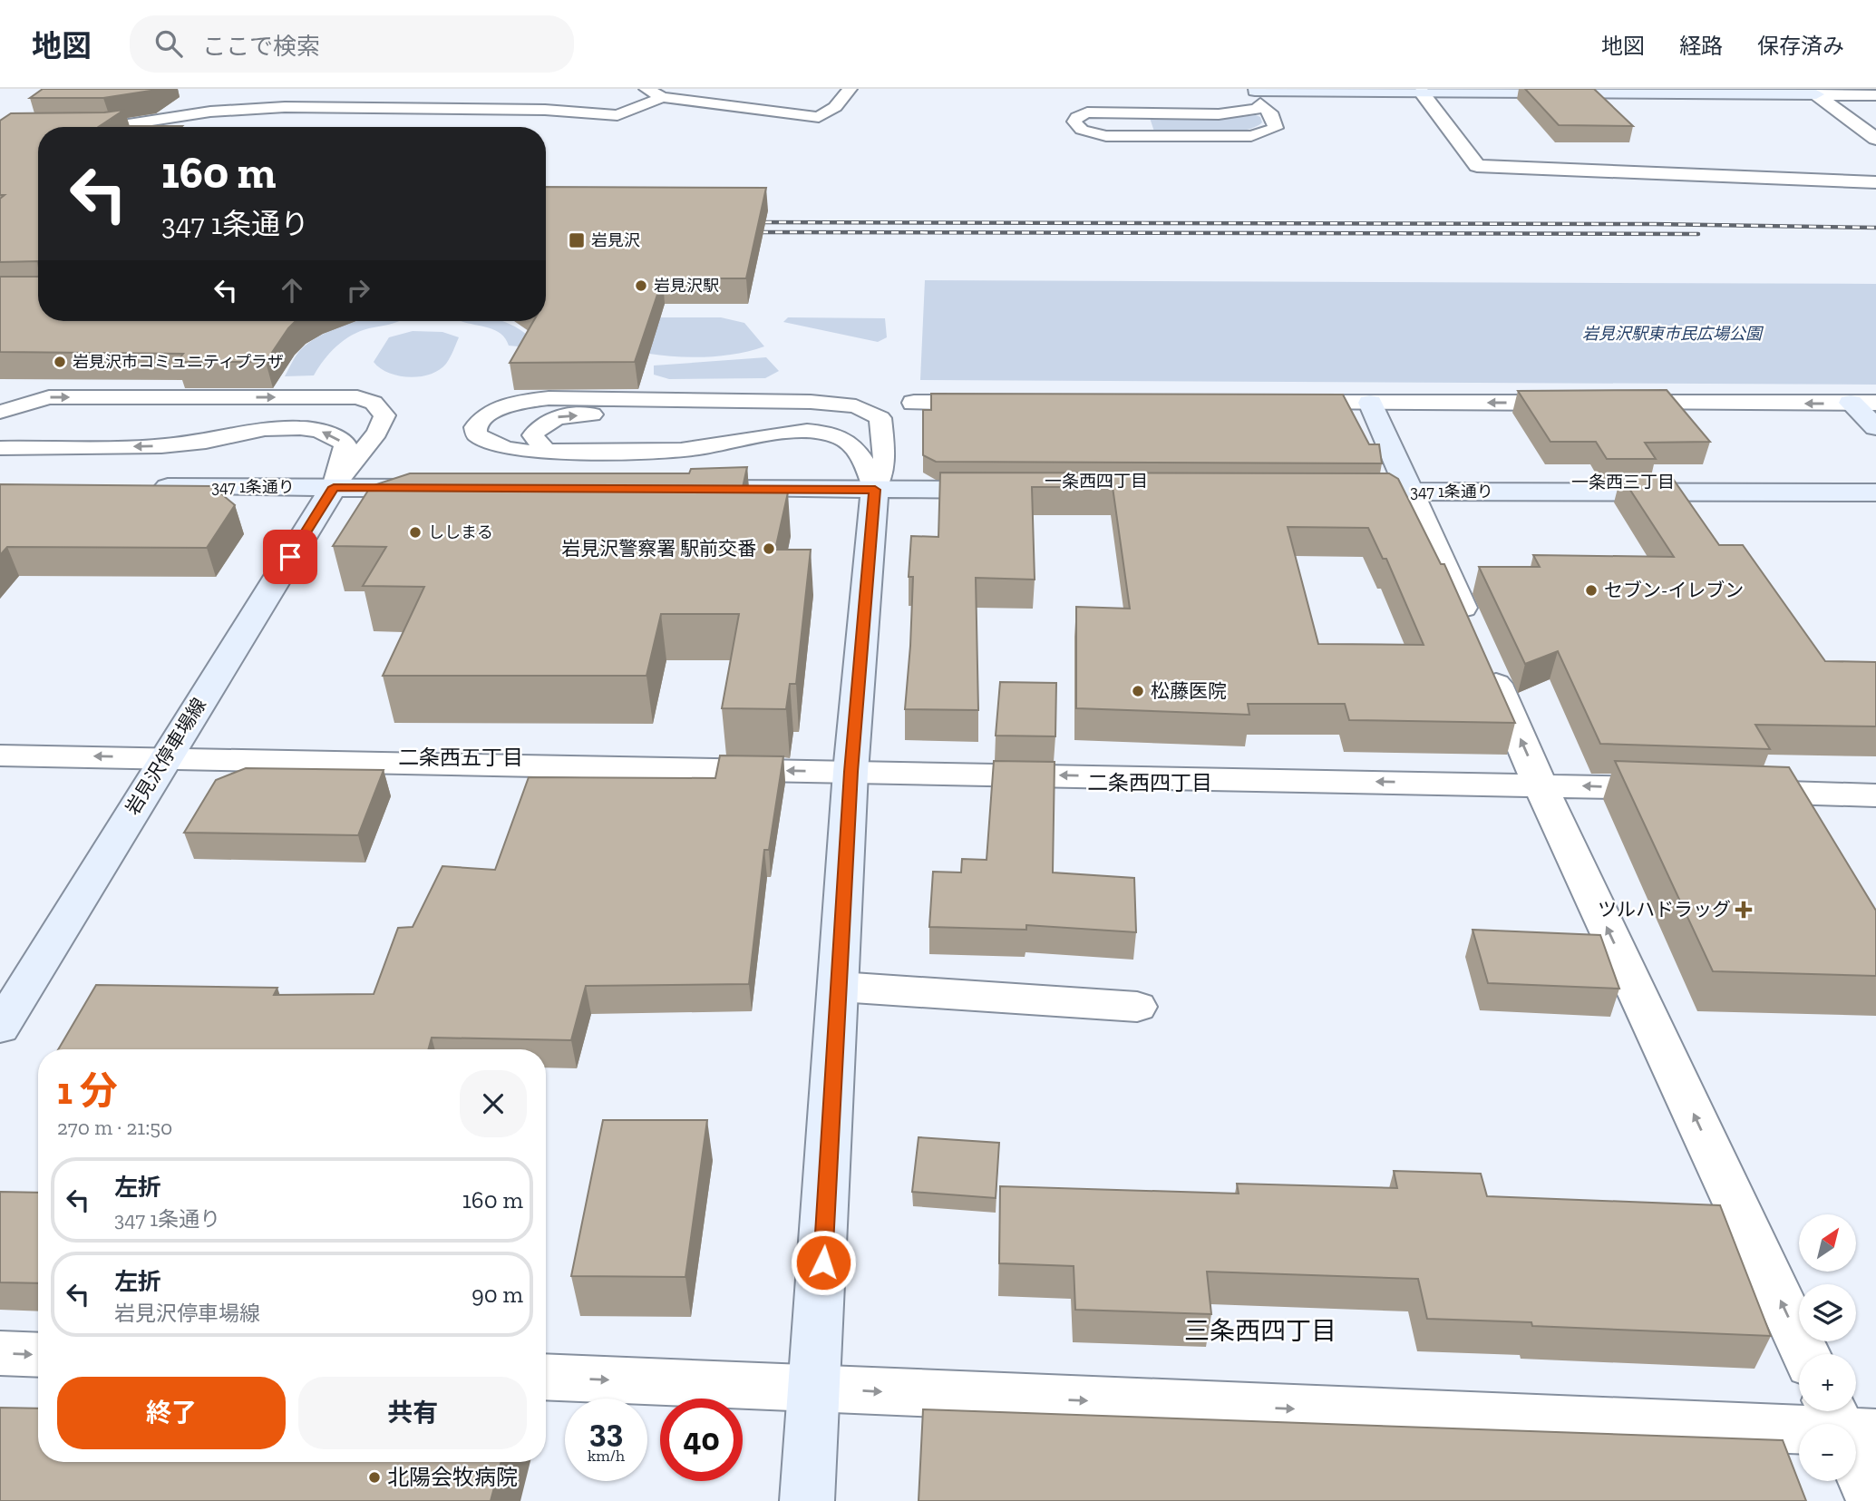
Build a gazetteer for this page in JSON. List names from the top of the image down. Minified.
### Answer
{"streets":{"street":["347 1条通り","岩見沢停車場線"]},"crossings":[["347 1条通り","岩見沢停車場線"]],"districts":["一条西四丁目","一条西三丁目","二条西五丁目","二条西四丁目","三条西四丁目"],"parks":["岩見沢駅東市民広場公園"],"places":{"transit":["岩見沢"],"other":["岩見沢駅","岩見沢市コミュニティプラザ","ししまる","岩見沢警察署 駅前交番","セブン-イレブン","松藤医院","北陽会牧病院"],"health":["ツルハドラッグ"]},"north":"top right","page":{"header":"地図","search":"ここで検索","nav":["地図","経路","保存済み"],"turn":["160 m","347 1条通り"],"heading":["1 分","270 m · 21:50"],"list":[{"name":"左折","note":"347 1条通り","value":"160 m"},{"name":"左折","note":"岩見沢停車場線","value":"90 m"}],"map_buttons":["+","−"],"buttons":["終了","共有"],"speed":"33 km/h","limit":"40"}}
